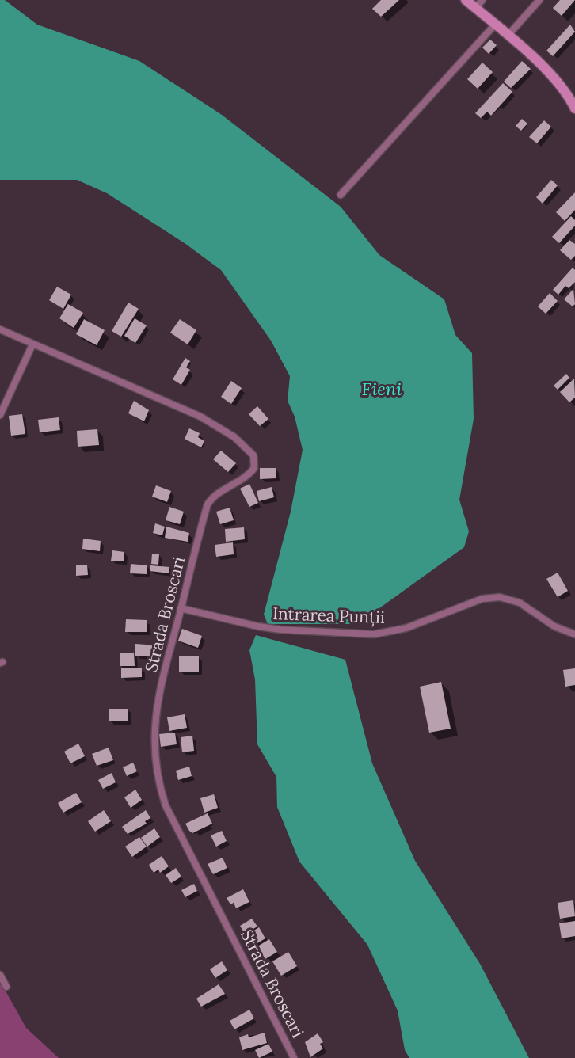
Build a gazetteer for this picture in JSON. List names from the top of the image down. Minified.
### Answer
{"streets":{"street":["Strada Broscari","Intrarea Punții"]},"crossings":[["Strada Broscari","Intrarea Punții"]],"water":["Fieni"]}
